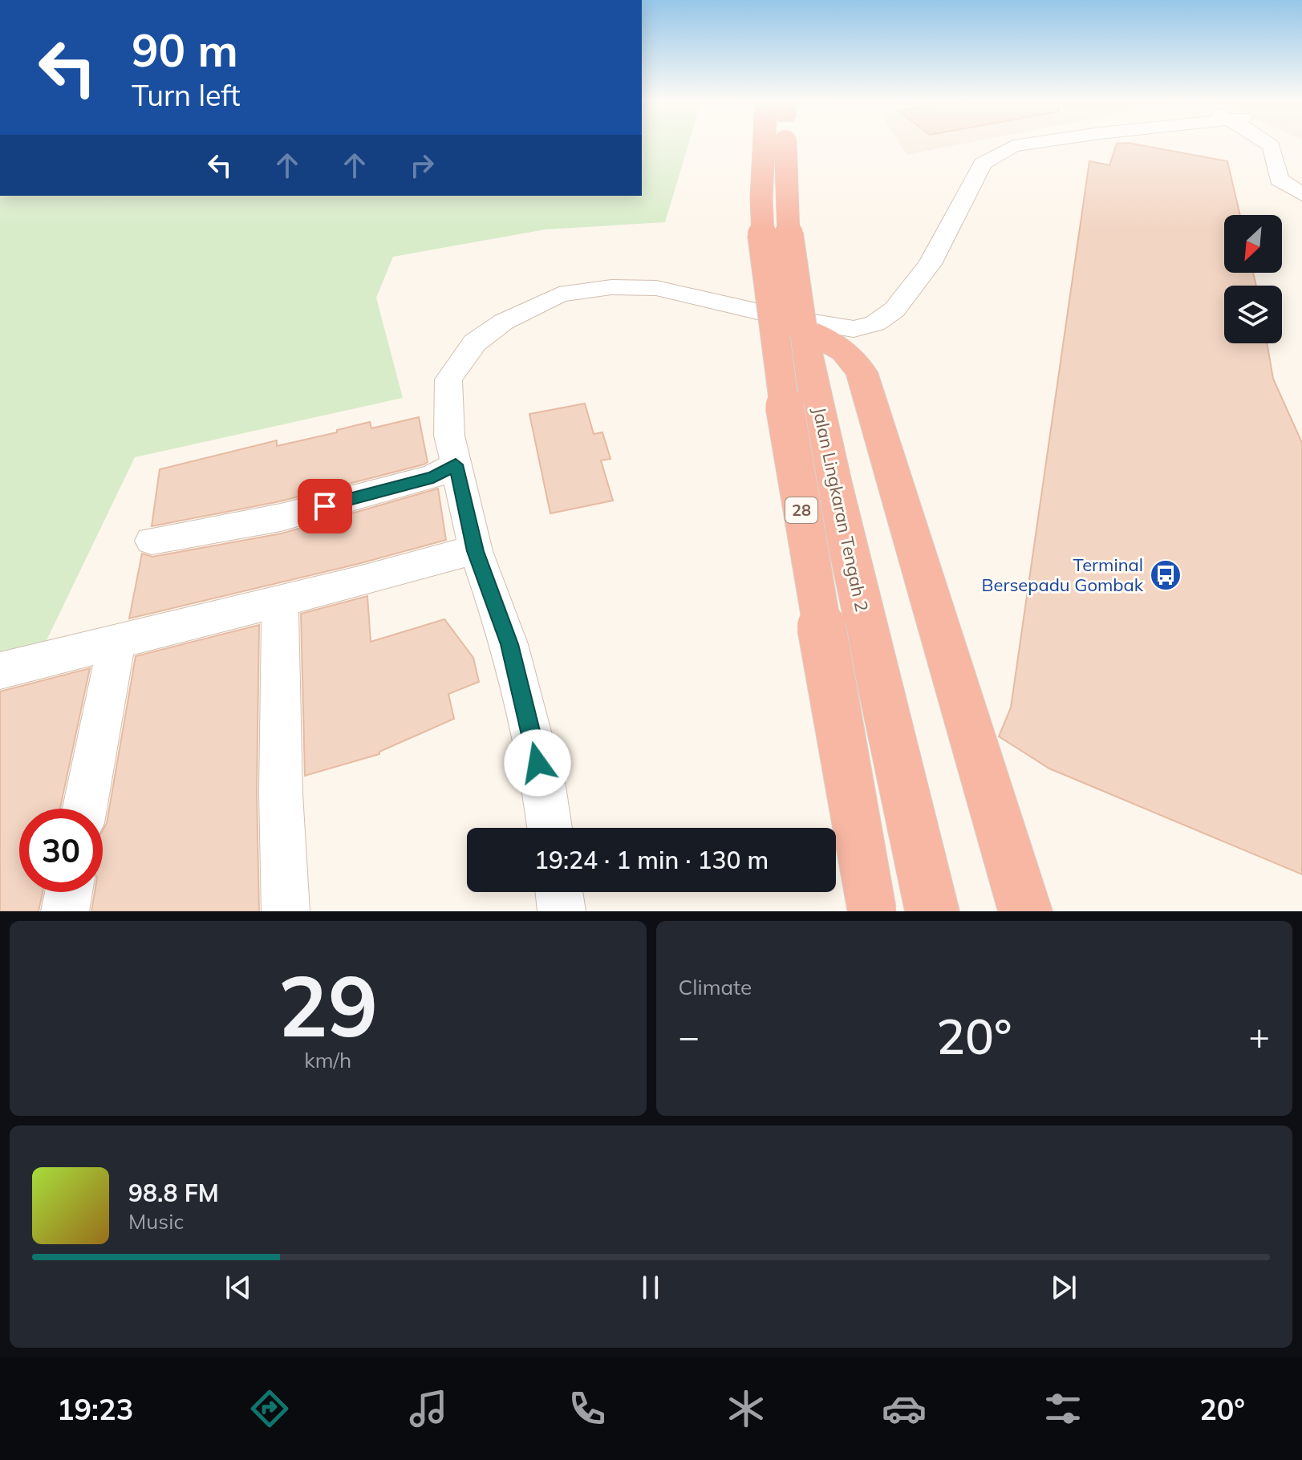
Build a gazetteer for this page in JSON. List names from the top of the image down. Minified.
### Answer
{"streets":{"highway":["Jalan Lingkaran Tengah 2","28"]},"places":{"bus stop":["Terminal Bersepadu Gombak"]},"north":"bottom left","page":{"turn":["90 m","Turn left"],"limit":"30","trip":"19:24 · 1 min · 130 m","tile":[["29","km/h"],"Climate"],"heat":["−","20°","+"],"song":["98.8 FM","Music"],"tabs":["19:23","20°"]}}
